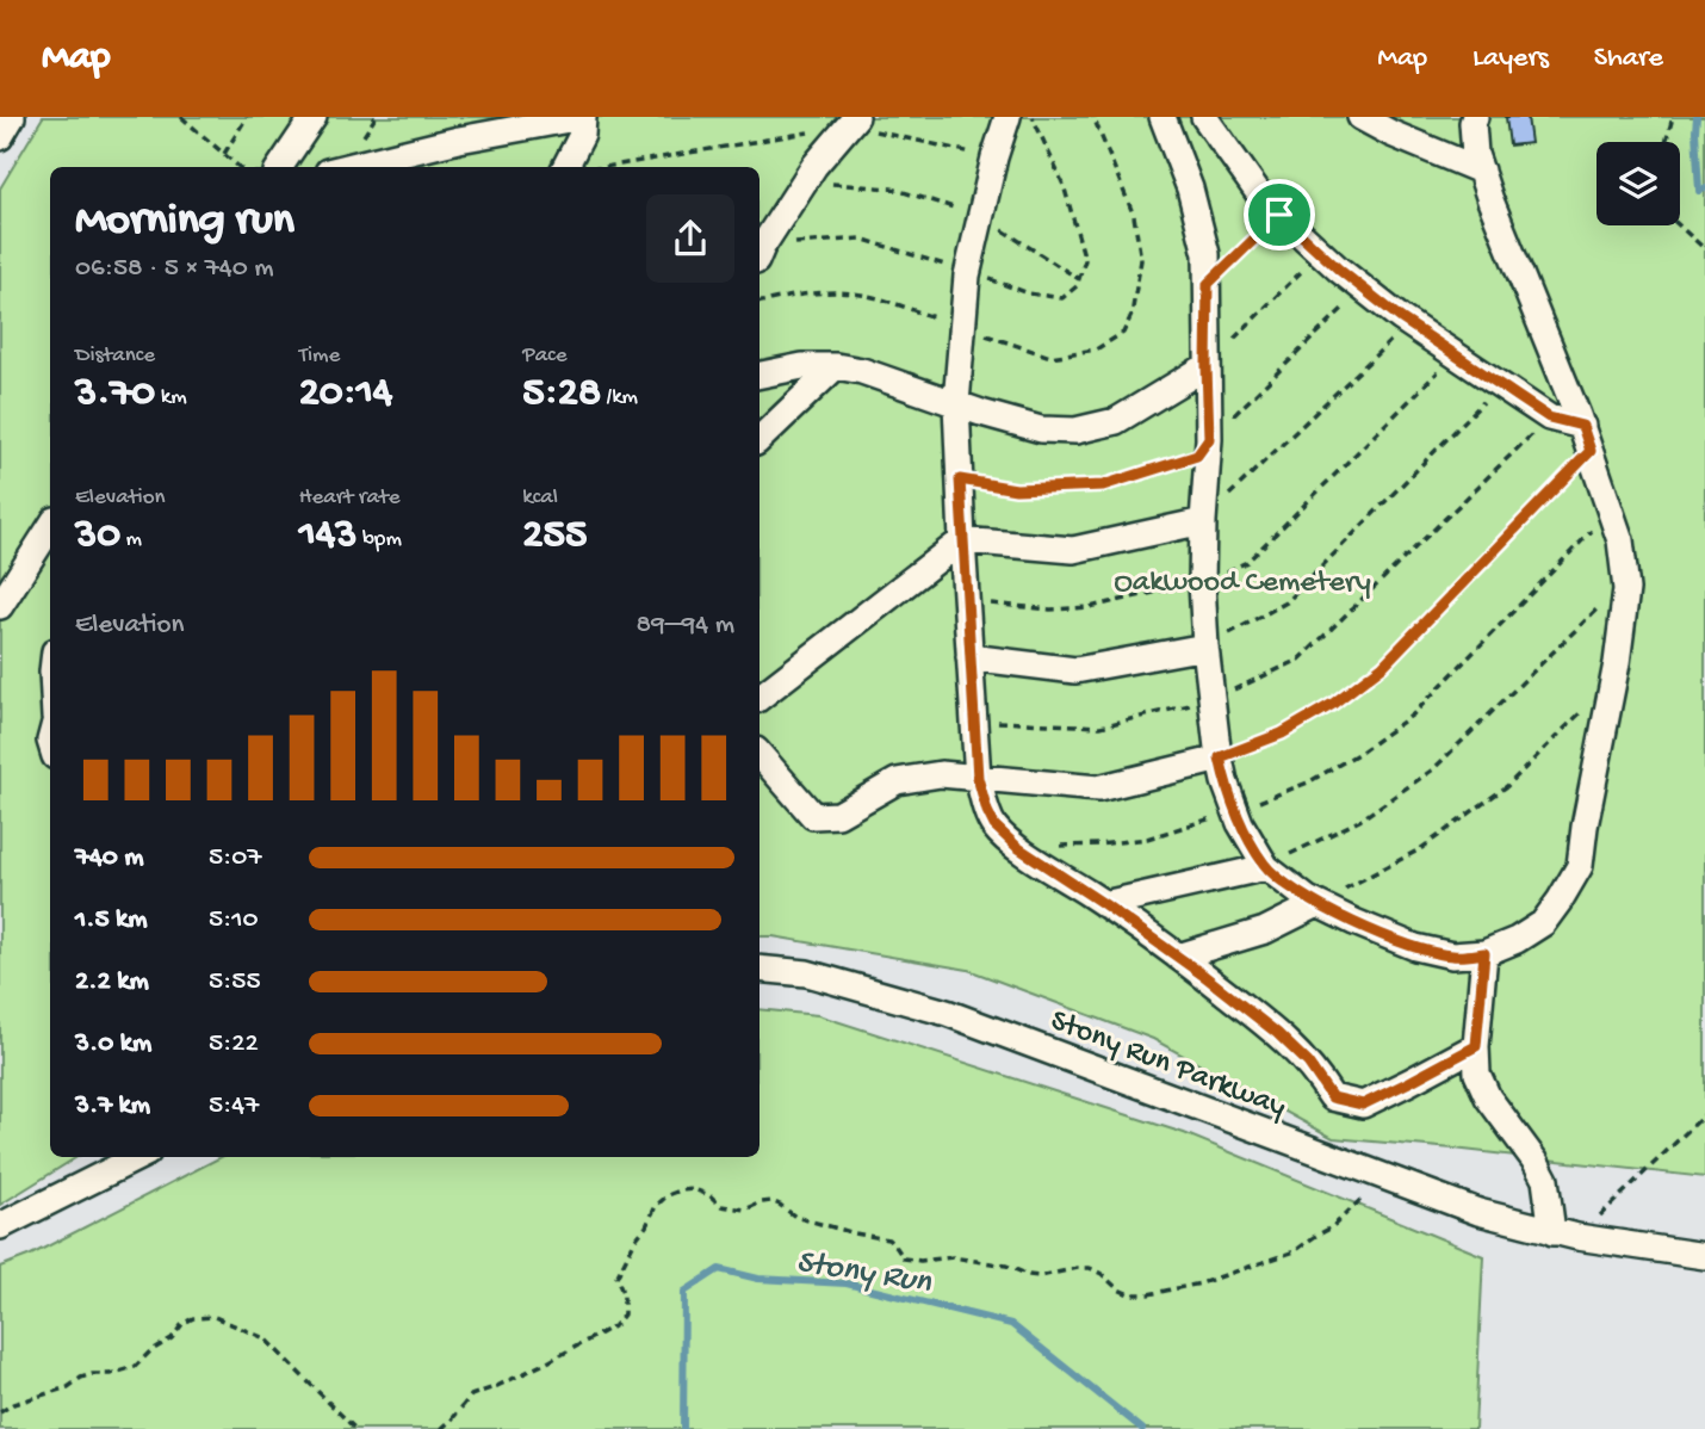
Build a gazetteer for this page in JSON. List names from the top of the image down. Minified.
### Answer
{"streets":{"street":["Stony Run Parkway"]},"water":["Stony Run"],"parks":["Oakwood Cemetery"],"page":{"header":"Map","nav":["Map","Layers","Share"],"heading":["Morning run","06:58 · 5 × 740 m"],"stats":[["Distance","3.70 km"],["Time","20:14"],["Pace","5:28 /km"],["Elevation","30 m"],["Heart rate","143 bpm"],["kcal","255"]],"chart":["Elevation","89–94 m"],"list":[{"name":"740 m","note":"5:07"},{"name":"1.5 km","note":"5:10"},{"name":"2.2 km","note":"5:55"},{"name":"3.0 km","note":"5:22"},{"name":"3.7 km","note":"5:47"}]}}
